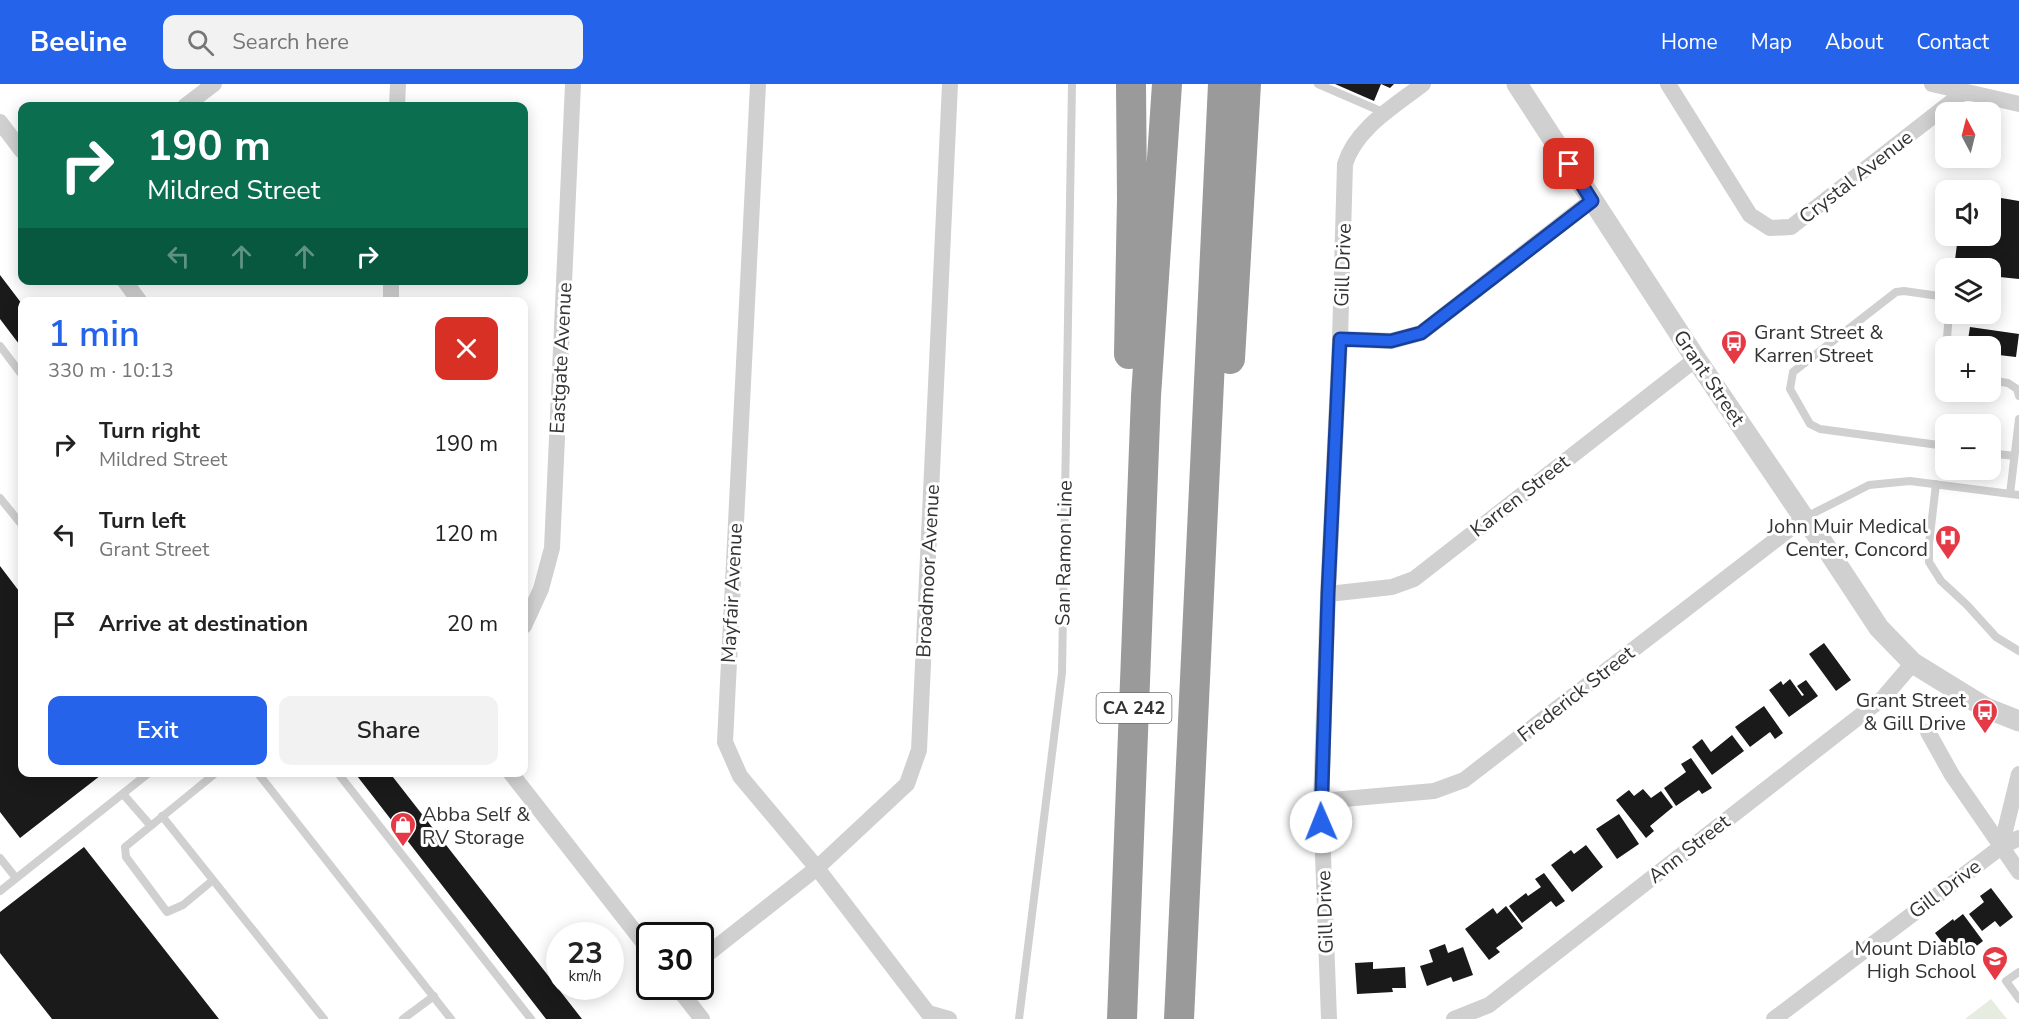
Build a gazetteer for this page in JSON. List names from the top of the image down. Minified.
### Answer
{"streets":{"highway":["CA 242"],"street":["Crystal Avenue","Gill Drive","Eastgate Avenue","Grant Street","Karren Street","Broadmoor Avenue","Mayfair Avenue","Frederick Street","Ann Street"],"lane":["San Ramon Line"]},"crossings":[["Gill Drive","Karren Street"],["Gill Drive","Frederick Street"],["Grant Street","Karren Street"],["Grant Street","Frederick Street"],["Grant Street","Ann Street"],["Broadmoor Avenue","Mayfair Avenue"]],"places":{"bus stop":["Grant Street & Karren Street","Grant Street & Gill Drive"],"hospital":["John Muir Medical Center, Concord"],"shop":["Abba Self & RV Storage"],"school or university":["Mount Diablo High School"]},"north":"top","page":{"header":"Beeline","search":"Search here","nav":["Home","Map","About","Contact"],"map_buttons":["+","−"],"turn":["190 m","Mildred Street"],"heading":["1 min","330 m · 10:13"],"list":[{"name":"Turn right","note":"Mildred Street","value":"190 m"},{"name":"Turn left","note":"Grant Street","value":"120 m"},{"name":"Arrive at destination","value":"20 m"}],"buttons":["Exit","Share"],"speed":"23 km/h","limit":"30"}}
